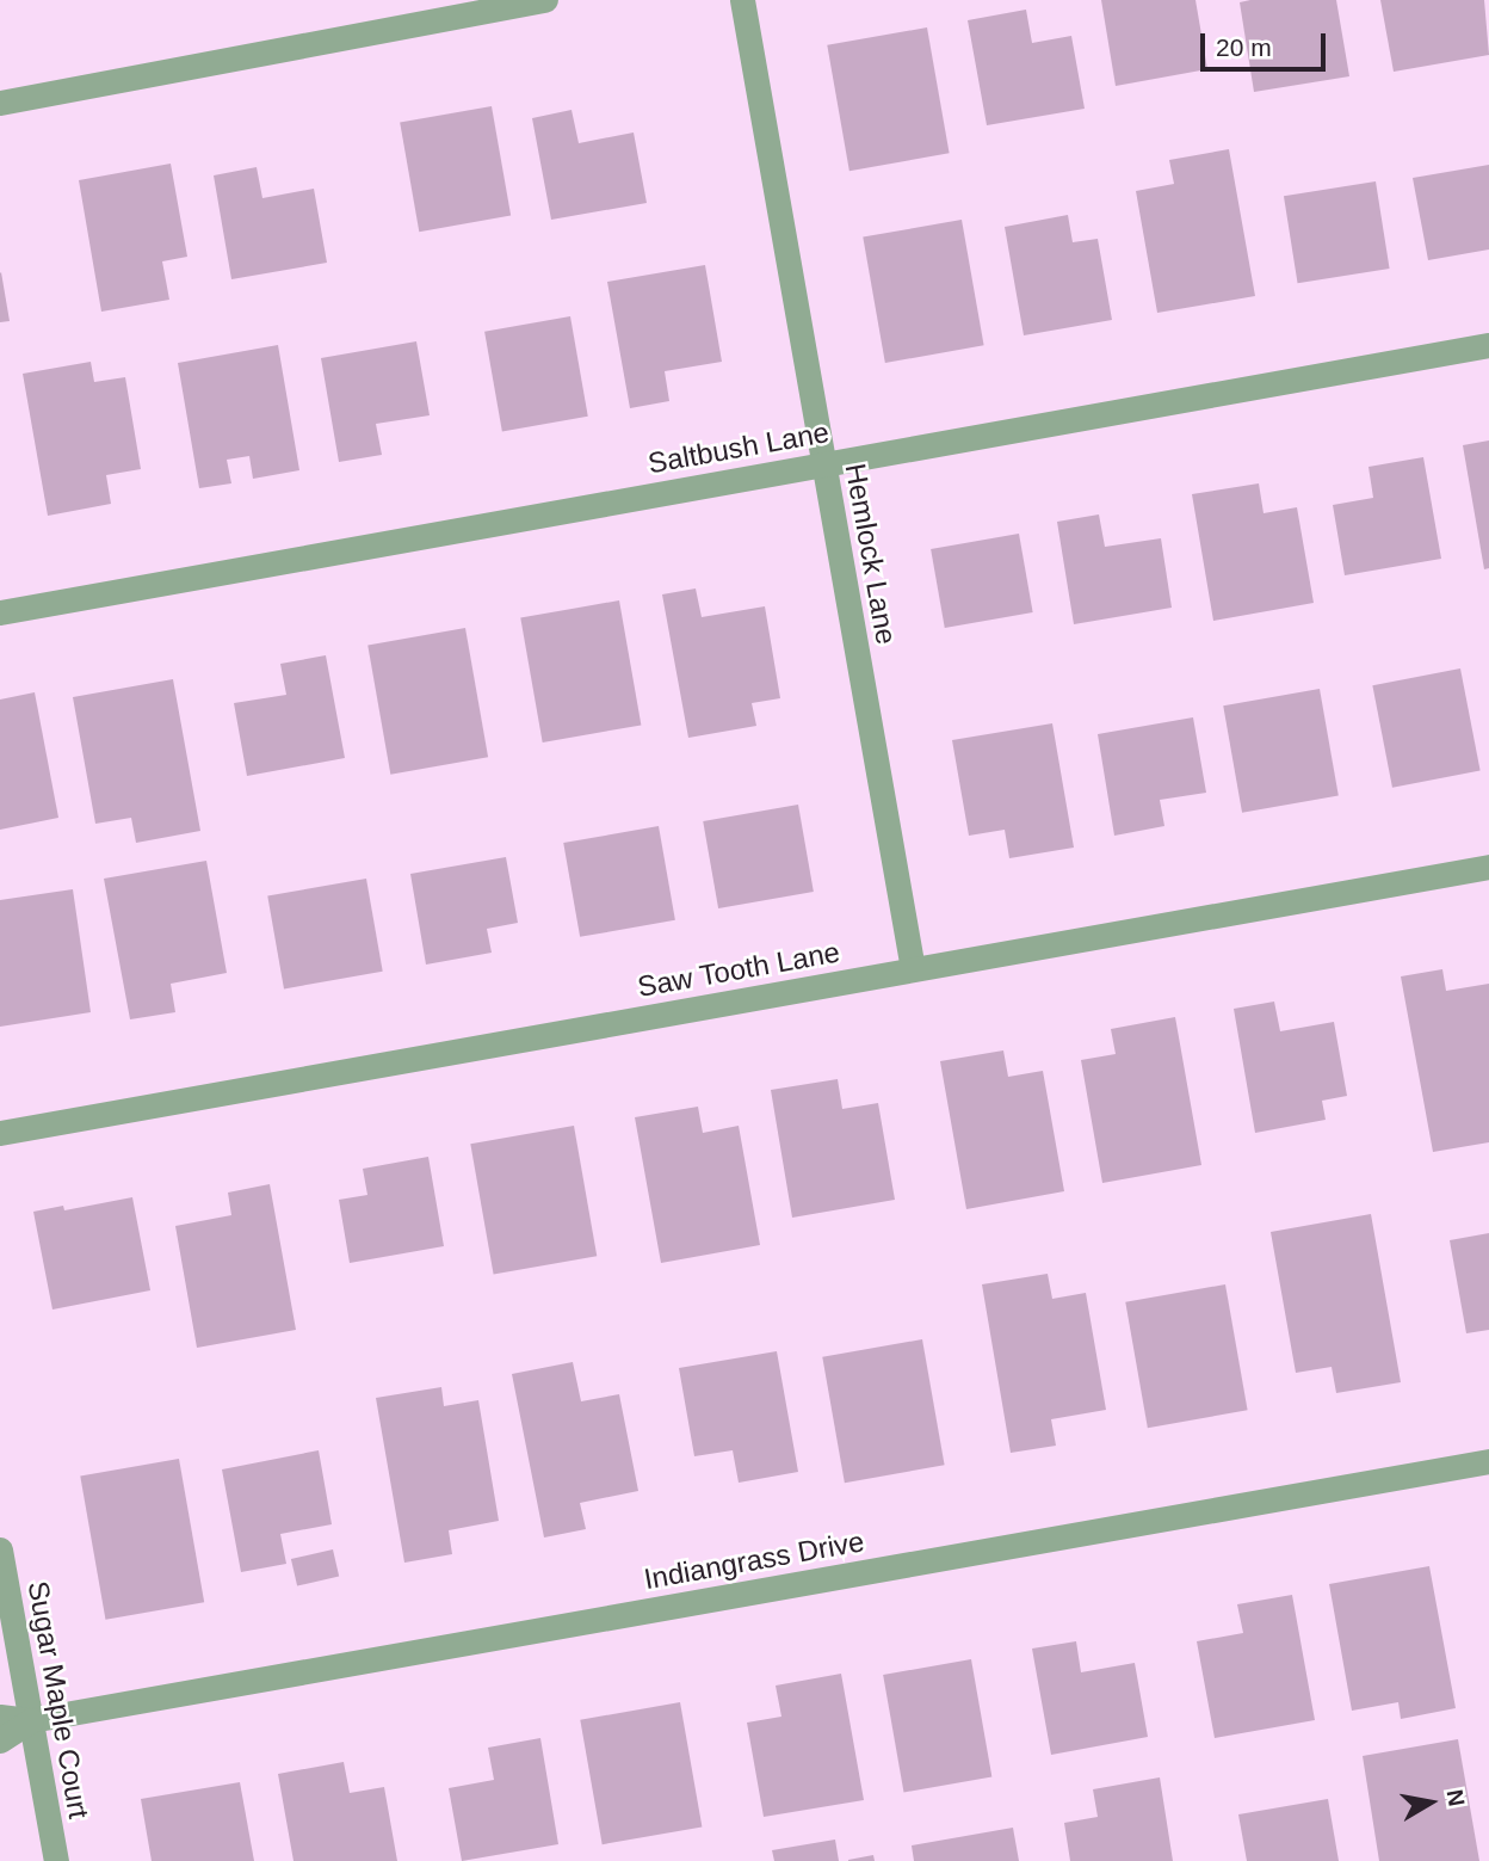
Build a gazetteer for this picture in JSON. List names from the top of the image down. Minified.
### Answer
{"streets":{"street":["Saltbush Lane","Hemlock Lane","Saw Tooth Lane","Indiangrass Drive","Sugar Maple Court"]},"crossings":[["Saltbush Lane","Hemlock Lane"],["Hemlock Lane","Saw Tooth Lane"],["Indiangrass Drive","Sugar Maple Court"]],"scale_bar":"20 m","north":"right"}
